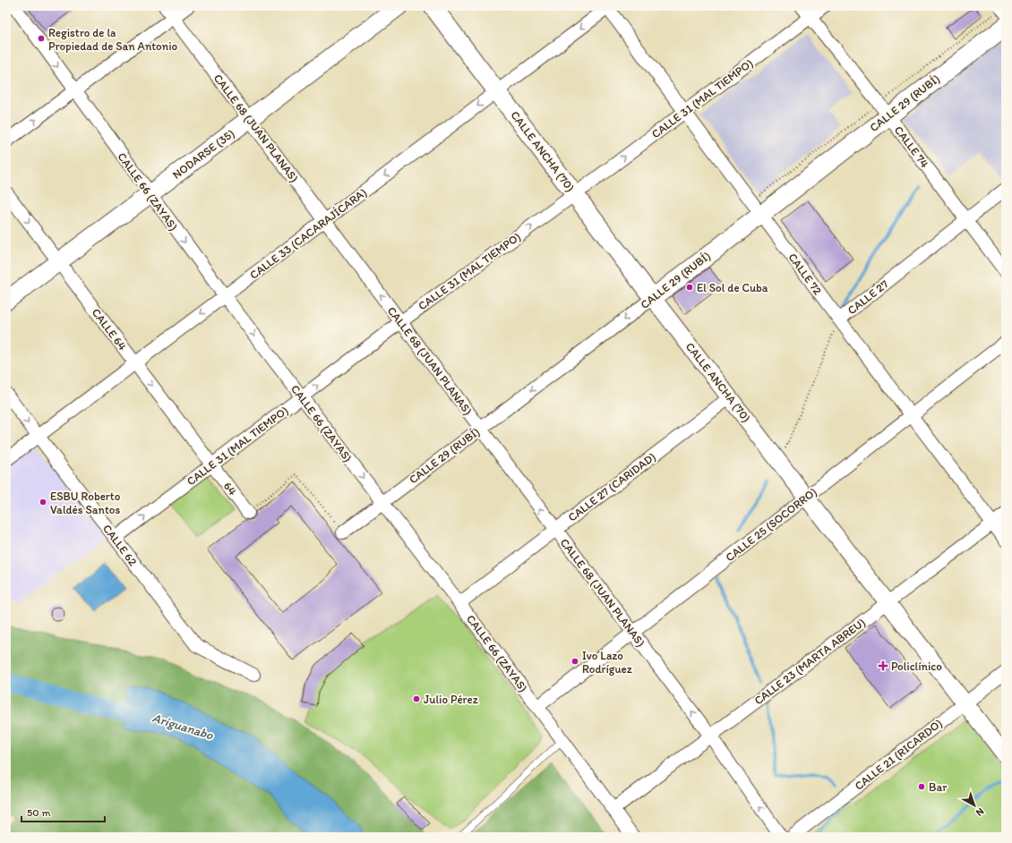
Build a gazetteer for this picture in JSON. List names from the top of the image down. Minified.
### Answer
{"streets":{"main road":["CALLE 29 (RUBÍ)","CALLE ANCHA (70)","NODARSE (35)"],"street":["CALLE 31 (MAL TIEMPO)","CALLE 68 (JUAN PLANAS)","CALLE 74","CALLE 66 (ZAYAS)","CALLE 33 (CACARAJÍCARA)","CALLE 72","CALLE 27","CALLE 64","CALLE 27 (CARIDAD)","64","CALLE 25 (SOCORRO)","CALLE 62","CALLE 23 (MARTA ABREU)","CALLE 21 (RICARDO)"]},"crossings":[["CALLE 31 (MAL TIEMPO)","CALLE 68 (JUAN PLANAS)"],["CALLE 31 (MAL TIEMPO)","CALLE 74"],["CALLE 31 (MAL TIEMPO)","CALLE ANCHA (70)"],["CALLE 31 (MAL TIEMPO)","CALLE 66 (ZAYAS)"],["CALLE 31 (MAL TIEMPO)","CALLE 72"],["CALLE 31 (MAL TIEMPO)","CALLE 64"],["CALLE 31 (MAL TIEMPO)","64"],["CALLE 31 (MAL TIEMPO)","CALLE 62"],["CALLE 29 (RUBÍ)","CALLE 68 (JUAN PLANAS)"],["CALLE 29 (RUBÍ)","CALLE 74"],["CALLE 29 (RUBÍ)","CALLE ANCHA (70)"],["CALLE 29 (RUBÍ)","CALLE 66 (ZAYAS)"],["CALLE 29 (RUBÍ)","CALLE 72"],["CALLE 68 (JUAN PLANAS)","NODARSE (35)"],["CALLE 68 (JUAN PLANAS)","CALLE 33 (CACARAJÍCARA)"],["CALLE 68 (JUAN PLANAS)","CALLE 27 (CARIDAD)"],["CALLE 68 (JUAN PLANAS)","CALLE 25 (SOCORRO)"],["CALLE 68 (JUAN PLANAS)","CALLE 23 (MARTA ABREU)"],["CALLE 74","CALLE 27"],["CALLE ANCHA (70)","CALLE 33 (CACARAJÍCARA)"],["CALLE ANCHA (70)","CALLE 27 (CARIDAD)"],["CALLE ANCHA (70)","CALLE 25 (SOCORRO)"],["CALLE ANCHA (70)","CALLE 23 (MARTA ABREU)"],["CALLE ANCHA (70)","CALLE 21 (RICARDO)"],["NODARSE (35)","CALLE 66 (ZAYAS)"],["NODARSE (35)","CALLE 64"],["CALLE 66 (ZAYAS)","CALLE 33 (CACARAJÍCARA)"],["CALLE 66 (ZAYAS)","CALLE 27 (CARIDAD)"],["CALLE 66 (ZAYAS)","CALLE 25 (SOCORRO)"],["CALLE 66 (ZAYAS)","CALLE 23 (MARTA ABREU)"],["CALLE 33 (CACARAJÍCARA)","CALLE 72"],["CALLE 33 (CACARAJÍCARA)","CALLE 64"],["CALLE 33 (CACARAJÍCARA)","CALLE 62"],["CALLE 72","CALLE 27"],["CALLE 72","CALLE 25 (SOCORRO)"],["CALLE 72","CALLE 23 (MARTA ABREU)"],["CALLE 64","64"]],"one_way":["CALLE 31 (MAL TIEMPO)","CALLE 68 (JUAN PLANAS)","CALLE 66 (ZAYAS)","CALLE 33 (CACARAJÍCARA)","CALLE 64"],"water":["Ariguanabo"],"places":{"other":["Registro de la Propiedad de San Antonio","El Sol de Cuba","ESBU Roberto Valdés Santos","Ivo Lazo Rodríguez","Julio Pérez","Bar"],"health":["Policlínico"]},"scale_bar":"50 m","north":"bottom right"}
